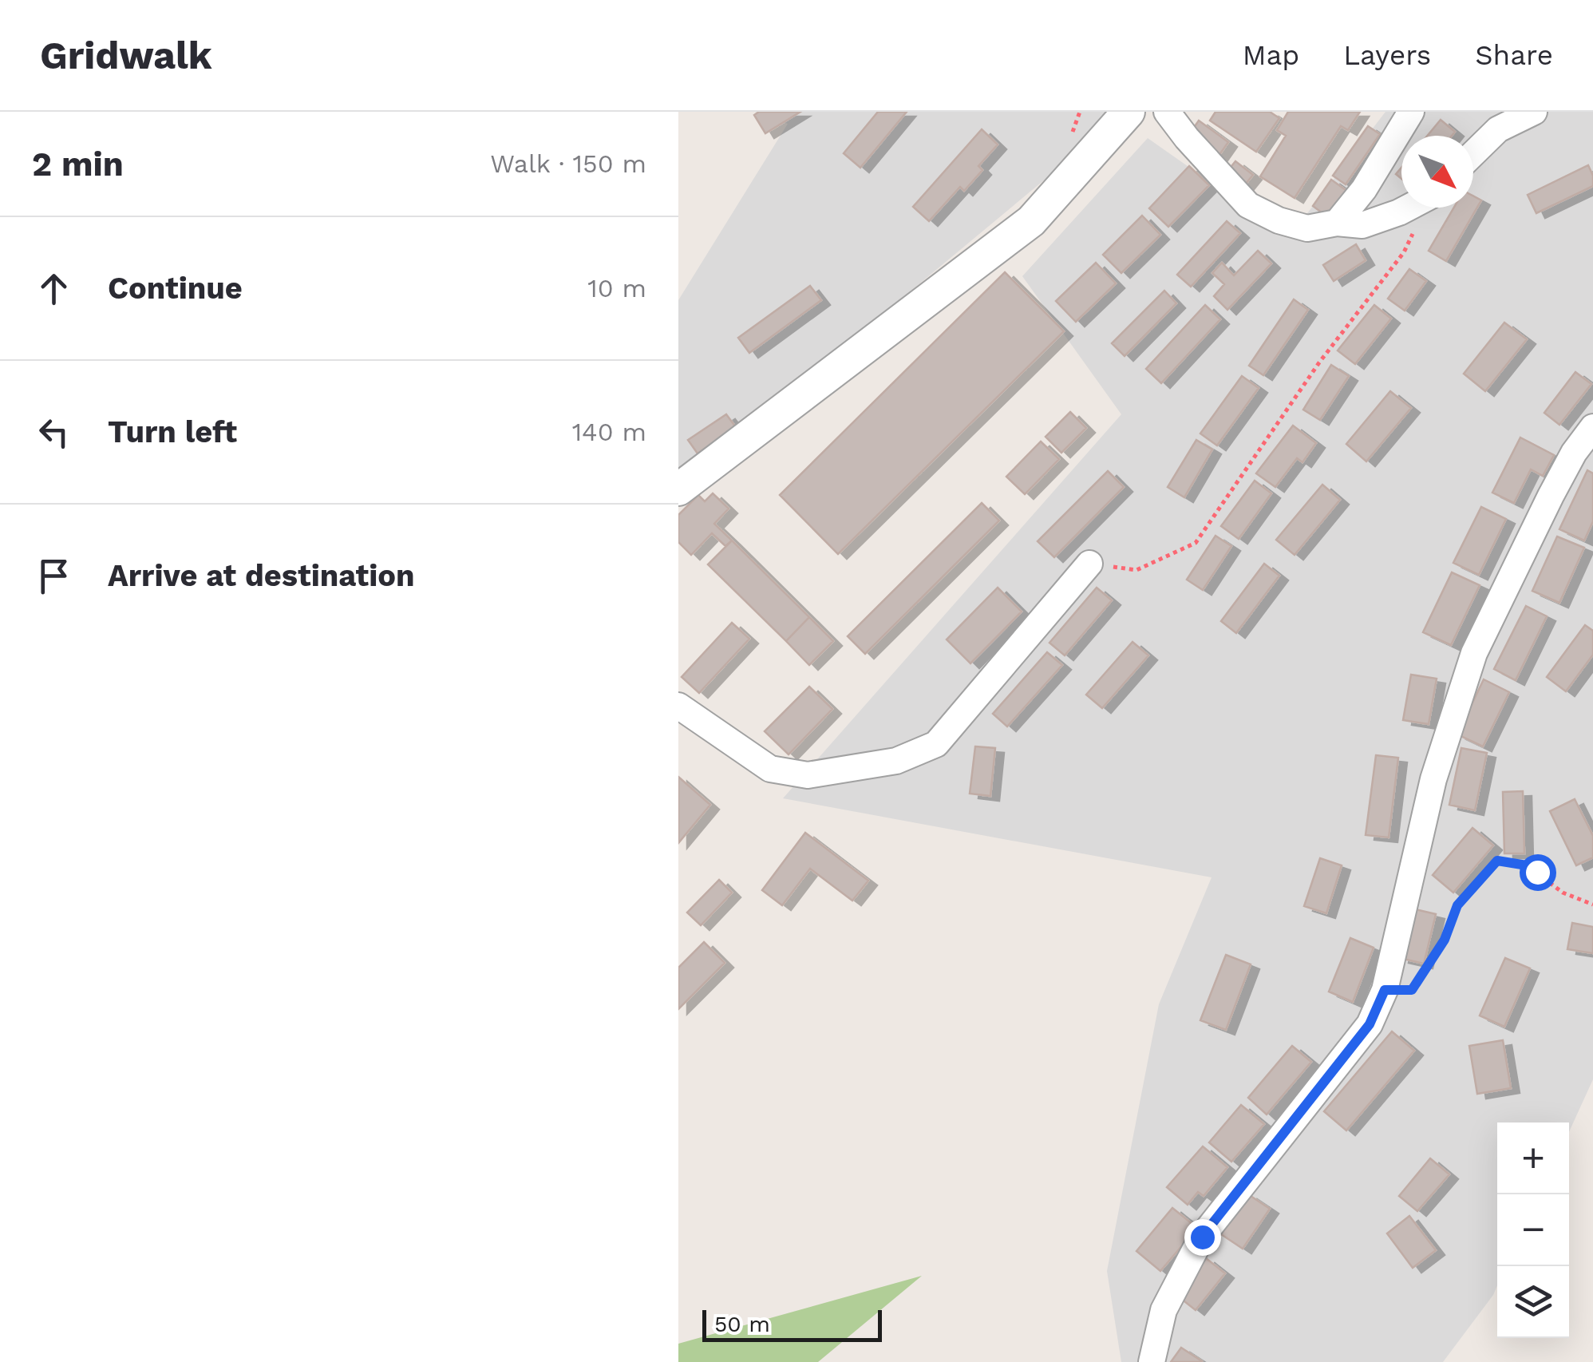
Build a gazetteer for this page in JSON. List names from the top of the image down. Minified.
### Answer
{"scale_bar":"50 m","north":"bottom right","page":{"header":"Gridwalk","nav":["Map","Layers","Share"],"heading":["2 min","Walk · 150 m"],"list":[["Continue","10 m"],["Turn left","140 m"],"Arrive at destination"],"map_buttons":["+","−"],"scale":"50 m"}}
